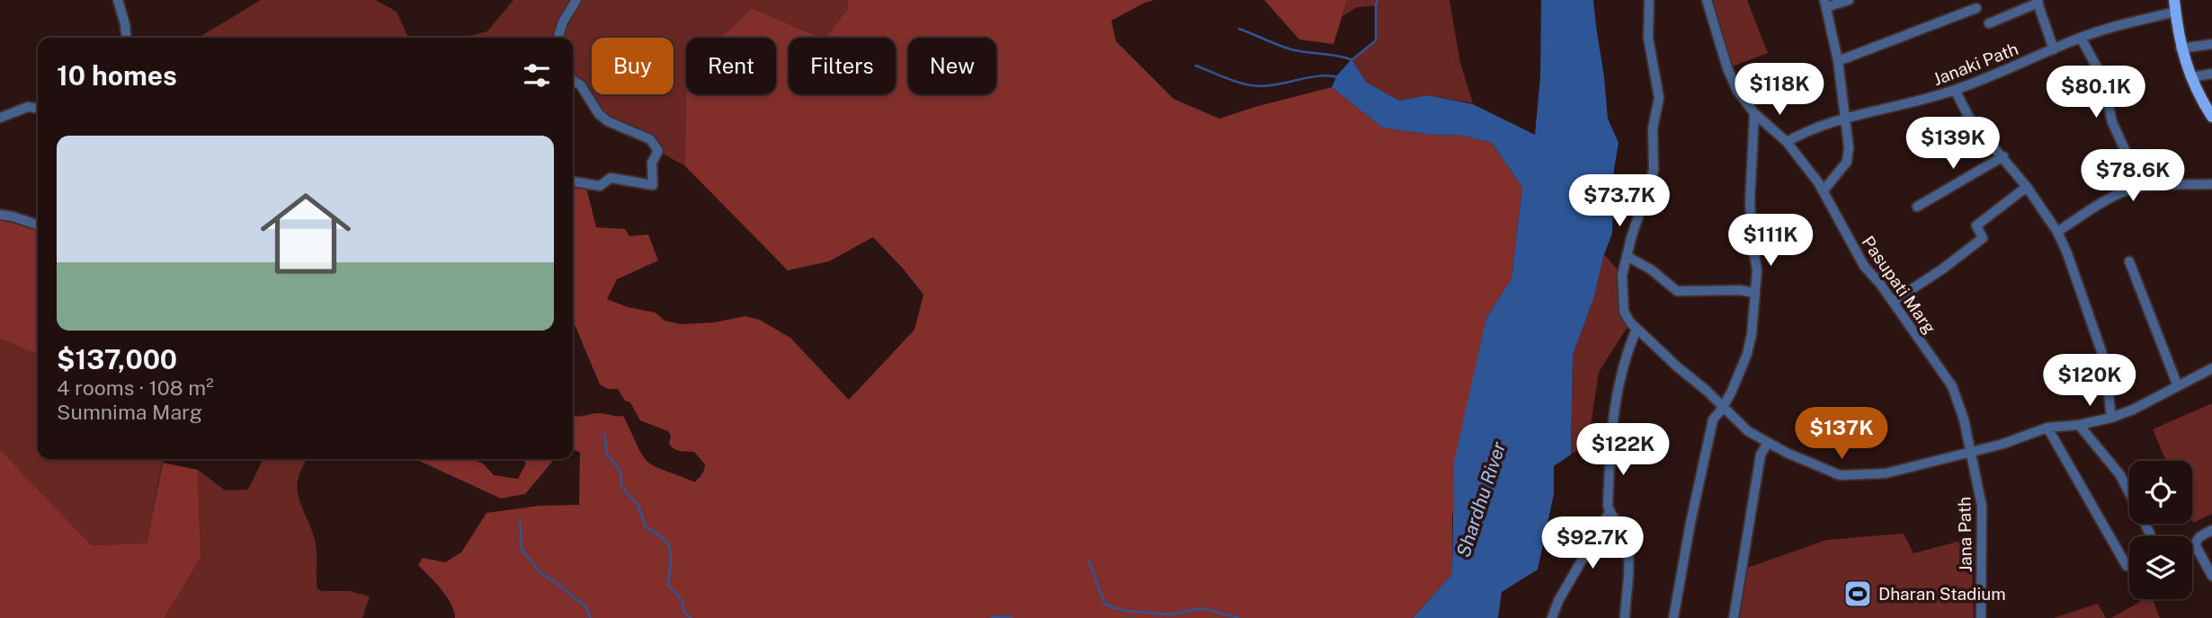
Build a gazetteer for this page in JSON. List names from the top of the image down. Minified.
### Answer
{"streets":{"street":["Janaki Path","Pasupati Marg","Jana Path"]},"crossings":[["Janaki Path","Pasupati Marg"],["Pasupati Marg","Jana Path"]],"water":["Shardhu River"],"places":{"sports":["Dharan Stadium"]},"page":{"chip":["Buy","Rent","Filters","New"],"heading":"10 homes","price":["$118K","$80.1K","$139K","$78.6K","$73.7K","$111K","$120K","$137K","$122K","$92.7K"],"list":[{"name":"$137,000","note":"4 rooms · 108 m² · Sumnima Marg"}]}}
